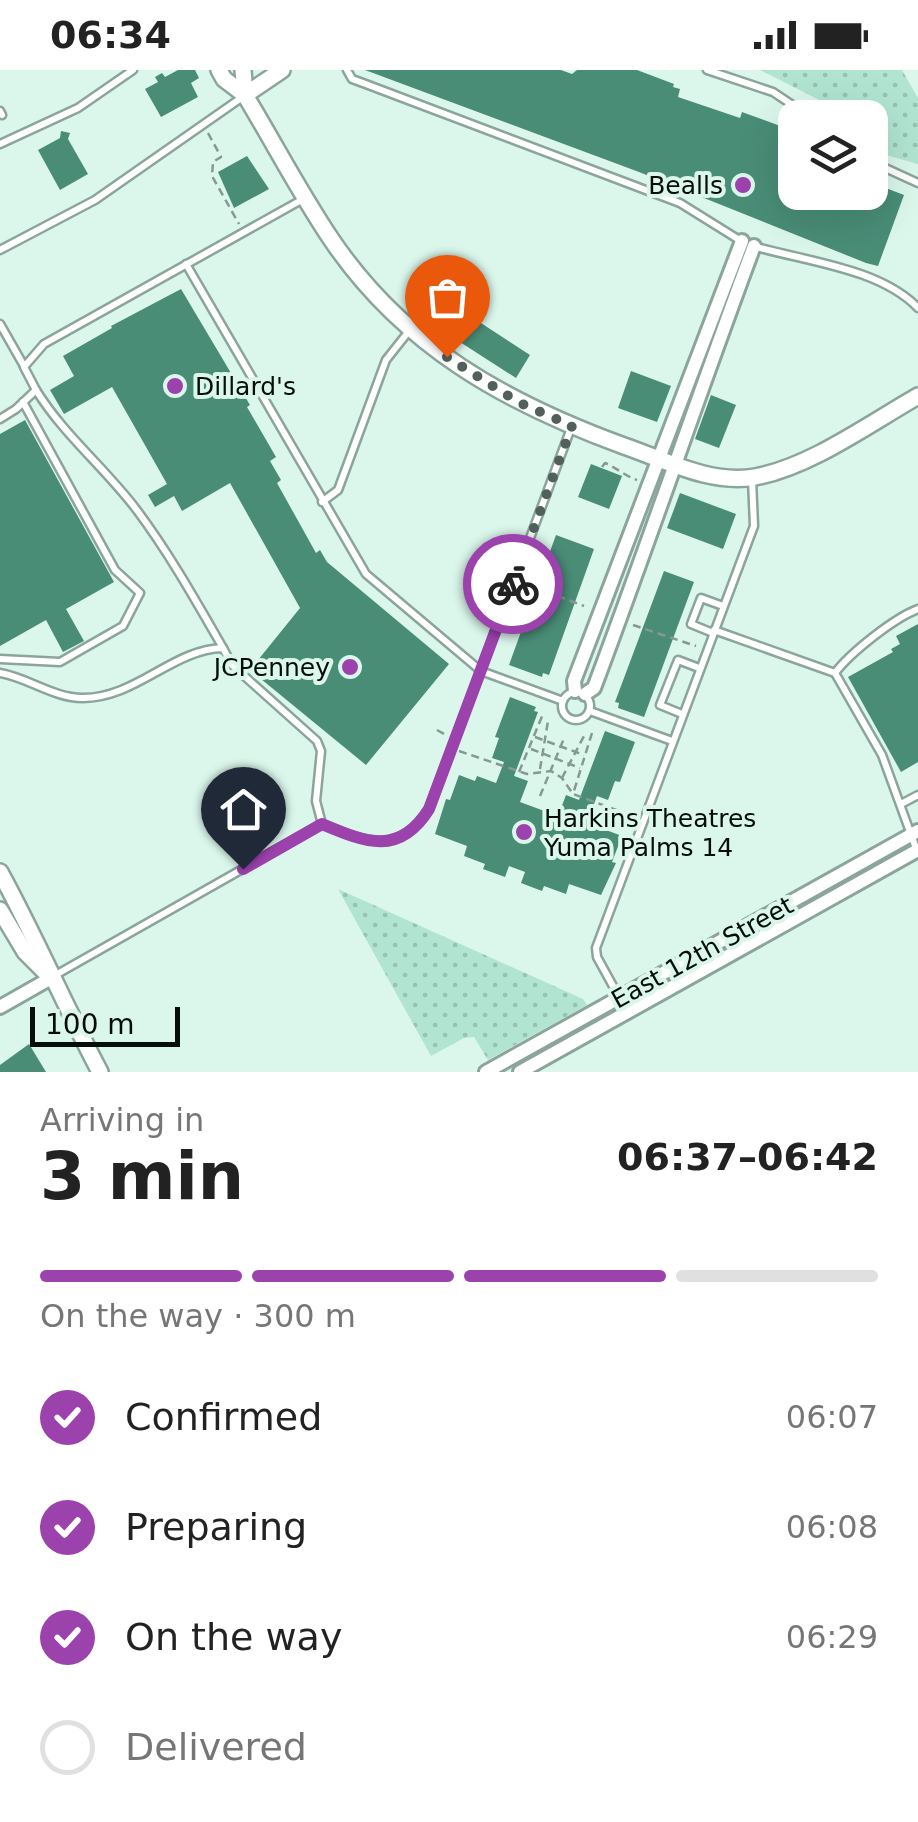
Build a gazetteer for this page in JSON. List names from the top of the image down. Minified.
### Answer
{"streets":{"street":["East 12th Street"]},"places":["Bealls","Dillard's","JCPenney","Harkins Theatres Yuma Palms 14"],"scale_bar":"100 m","page":{"status":"06:34","scale":"100 m","heading":["3 min","Arriving in","06:37–06:42"],"bar":"On the way · 300 m","list":[["Confirmed","06:07"],["Preparing","06:08"],["On the way","06:29"],"Delivered"]}}
